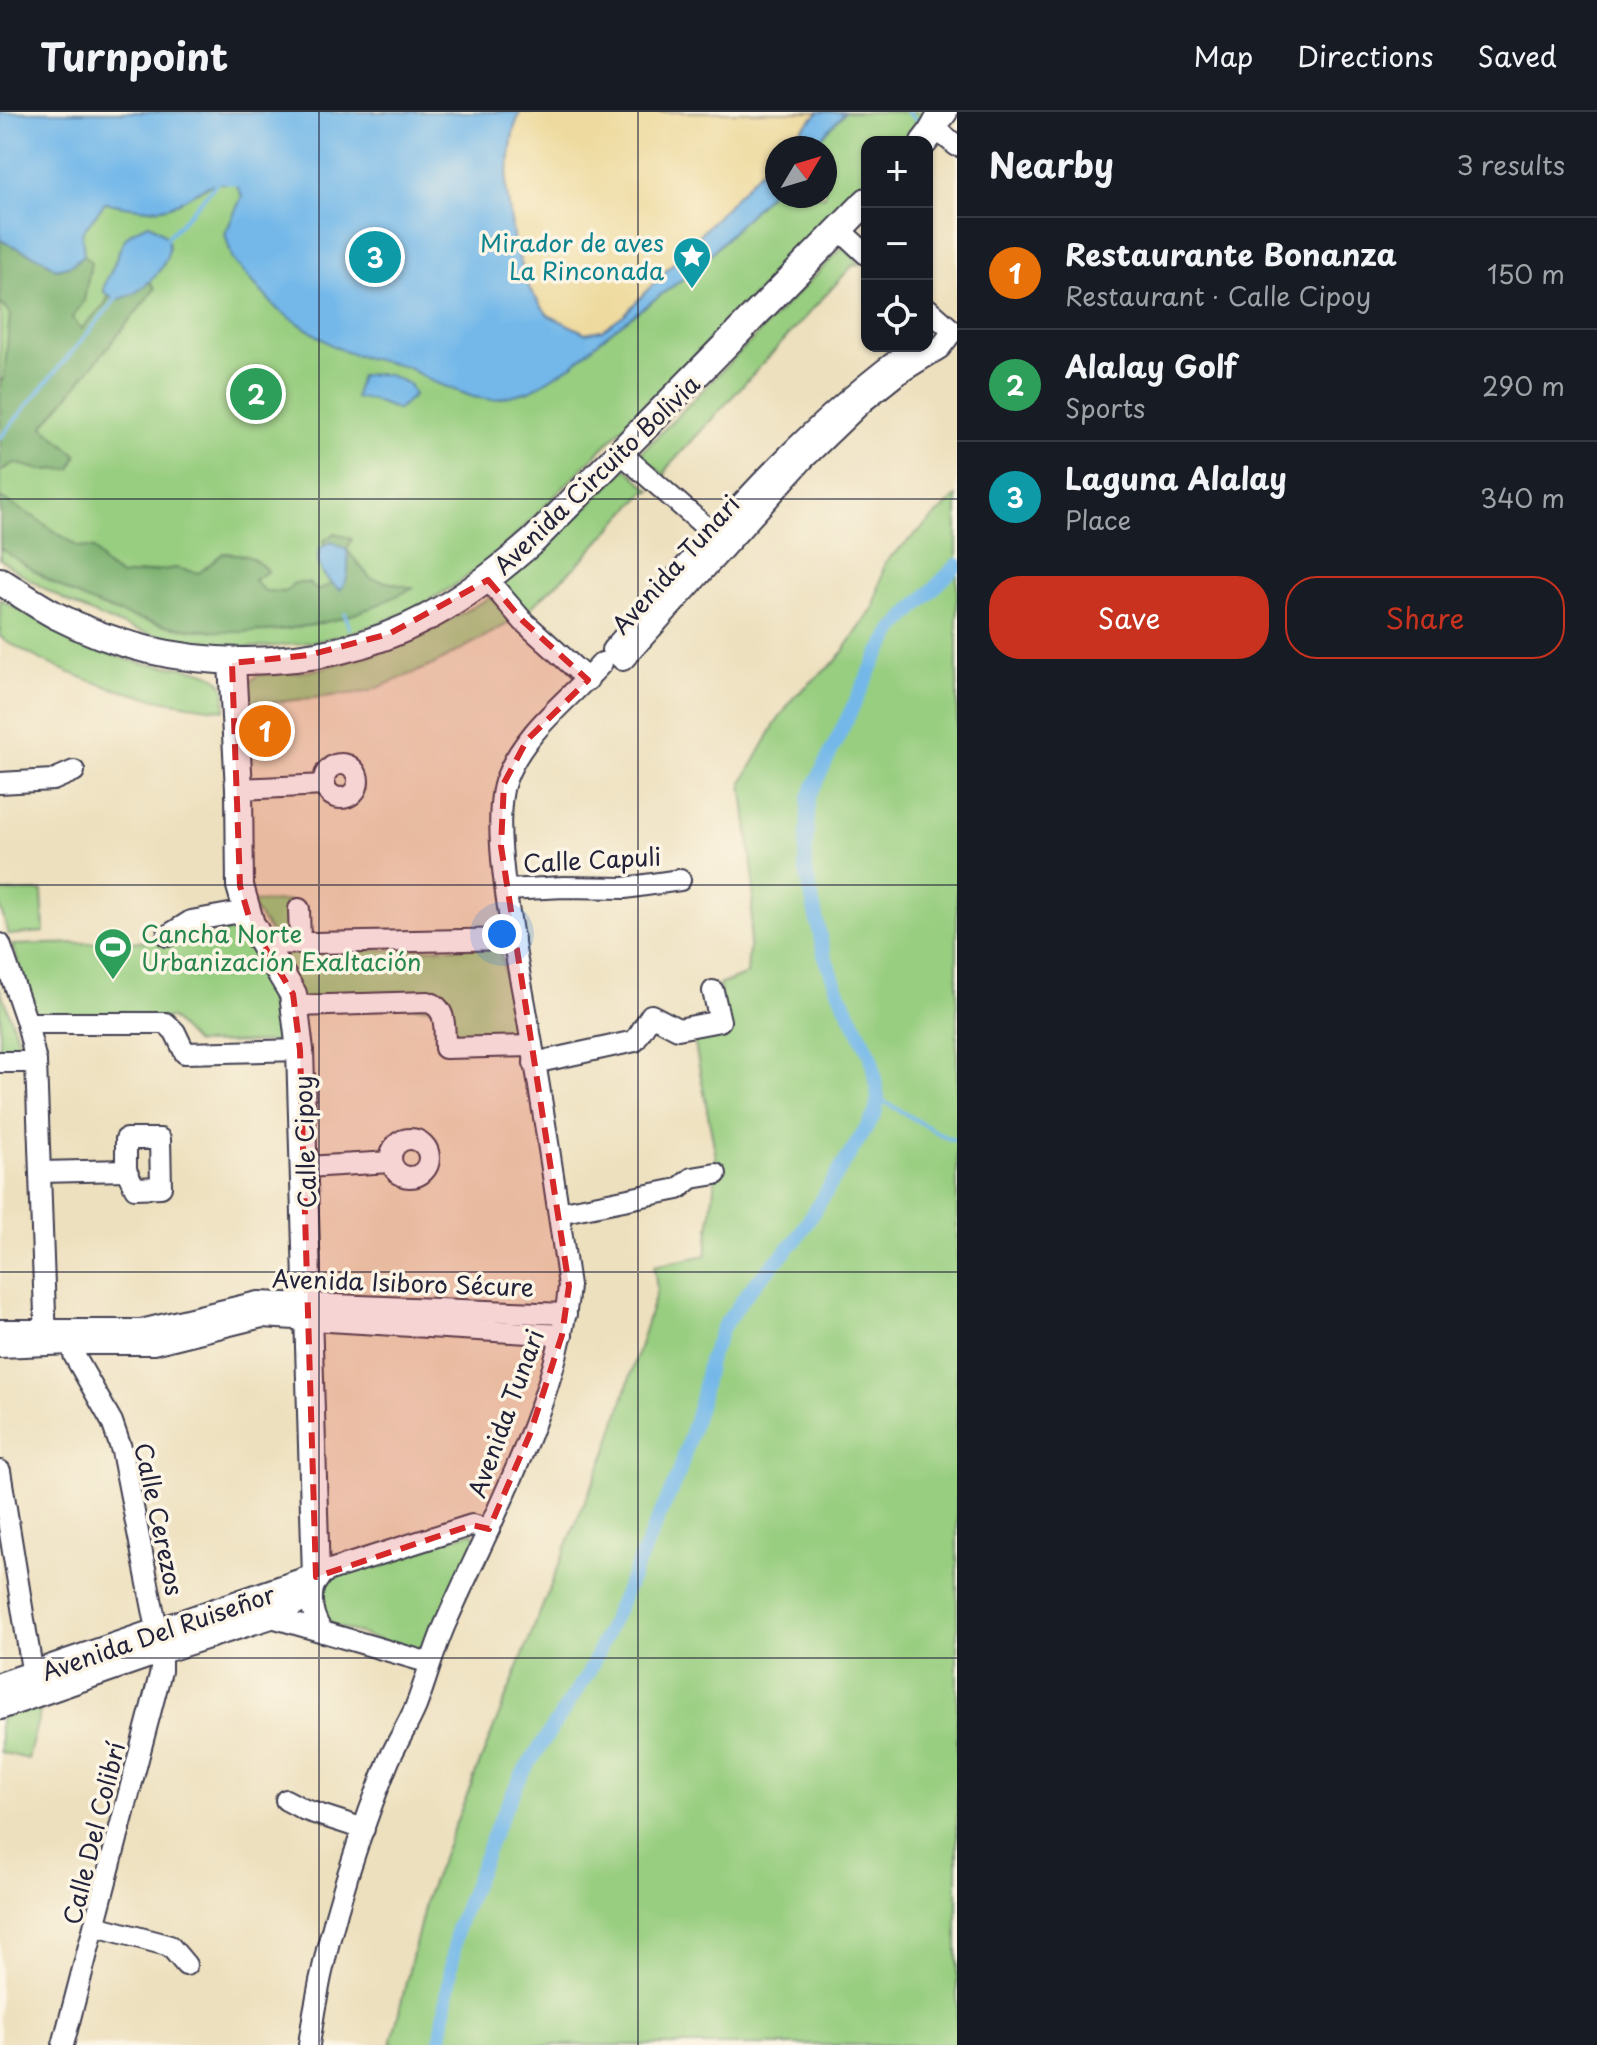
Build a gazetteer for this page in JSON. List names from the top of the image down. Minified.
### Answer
{"streets":{"main road":["Avenida Circuito Bolivia","Calle Cipoy","Avenida Del Ruiseñor"],"street":["Avenida Tunari","Calle Capuli","Avenida Isiboro Sécure","Calle Cerezos","Calle Del Colibrí"]},"crossings":[["Avenida Circuito Bolivia","Calle Cipoy"],["Avenida Tunari","Calle Capuli"],["Avenida Tunari","Avenida Isiboro Sécure"],["Avenida Tunari","Avenida Del Ruiseñor"],["Calle Cipoy","Avenida Isiboro Sécure"],["Calle Cipoy","Avenida Del Ruiseñor"],["Avenida Isiboro Sécure","Calle Cerezos"],["Calle Cerezos","Avenida Del Ruiseñor"],["Calle Cerezos","Calle Del Colibrí"],["Avenida Del Ruiseñor","Calle Del Colibrí"]],"places":{"place":["Mirador de aves La Rinconada"],"sports":["Cancha Norte Urbanización Exaltación"]},"north":"top right","page":{"header":"Turnpoint","nav":["Map","Directions","Saved"],"heading":["Nearby","3 results"],"map_buttons":["+","−"],"list":[{"mark":"1","name":"Restaurante Bonanza","note":"Restaurant · Calle Cipoy","value":"150 m"},{"mark":"2","name":"Alalay Golf","note":"Sports","value":"290 m"},{"mark":"3","name":"Laguna Alalay","note":"Place","value":"340 m"}],"pins":["3","2","1"],"buttons":["Save","Share"]}}
